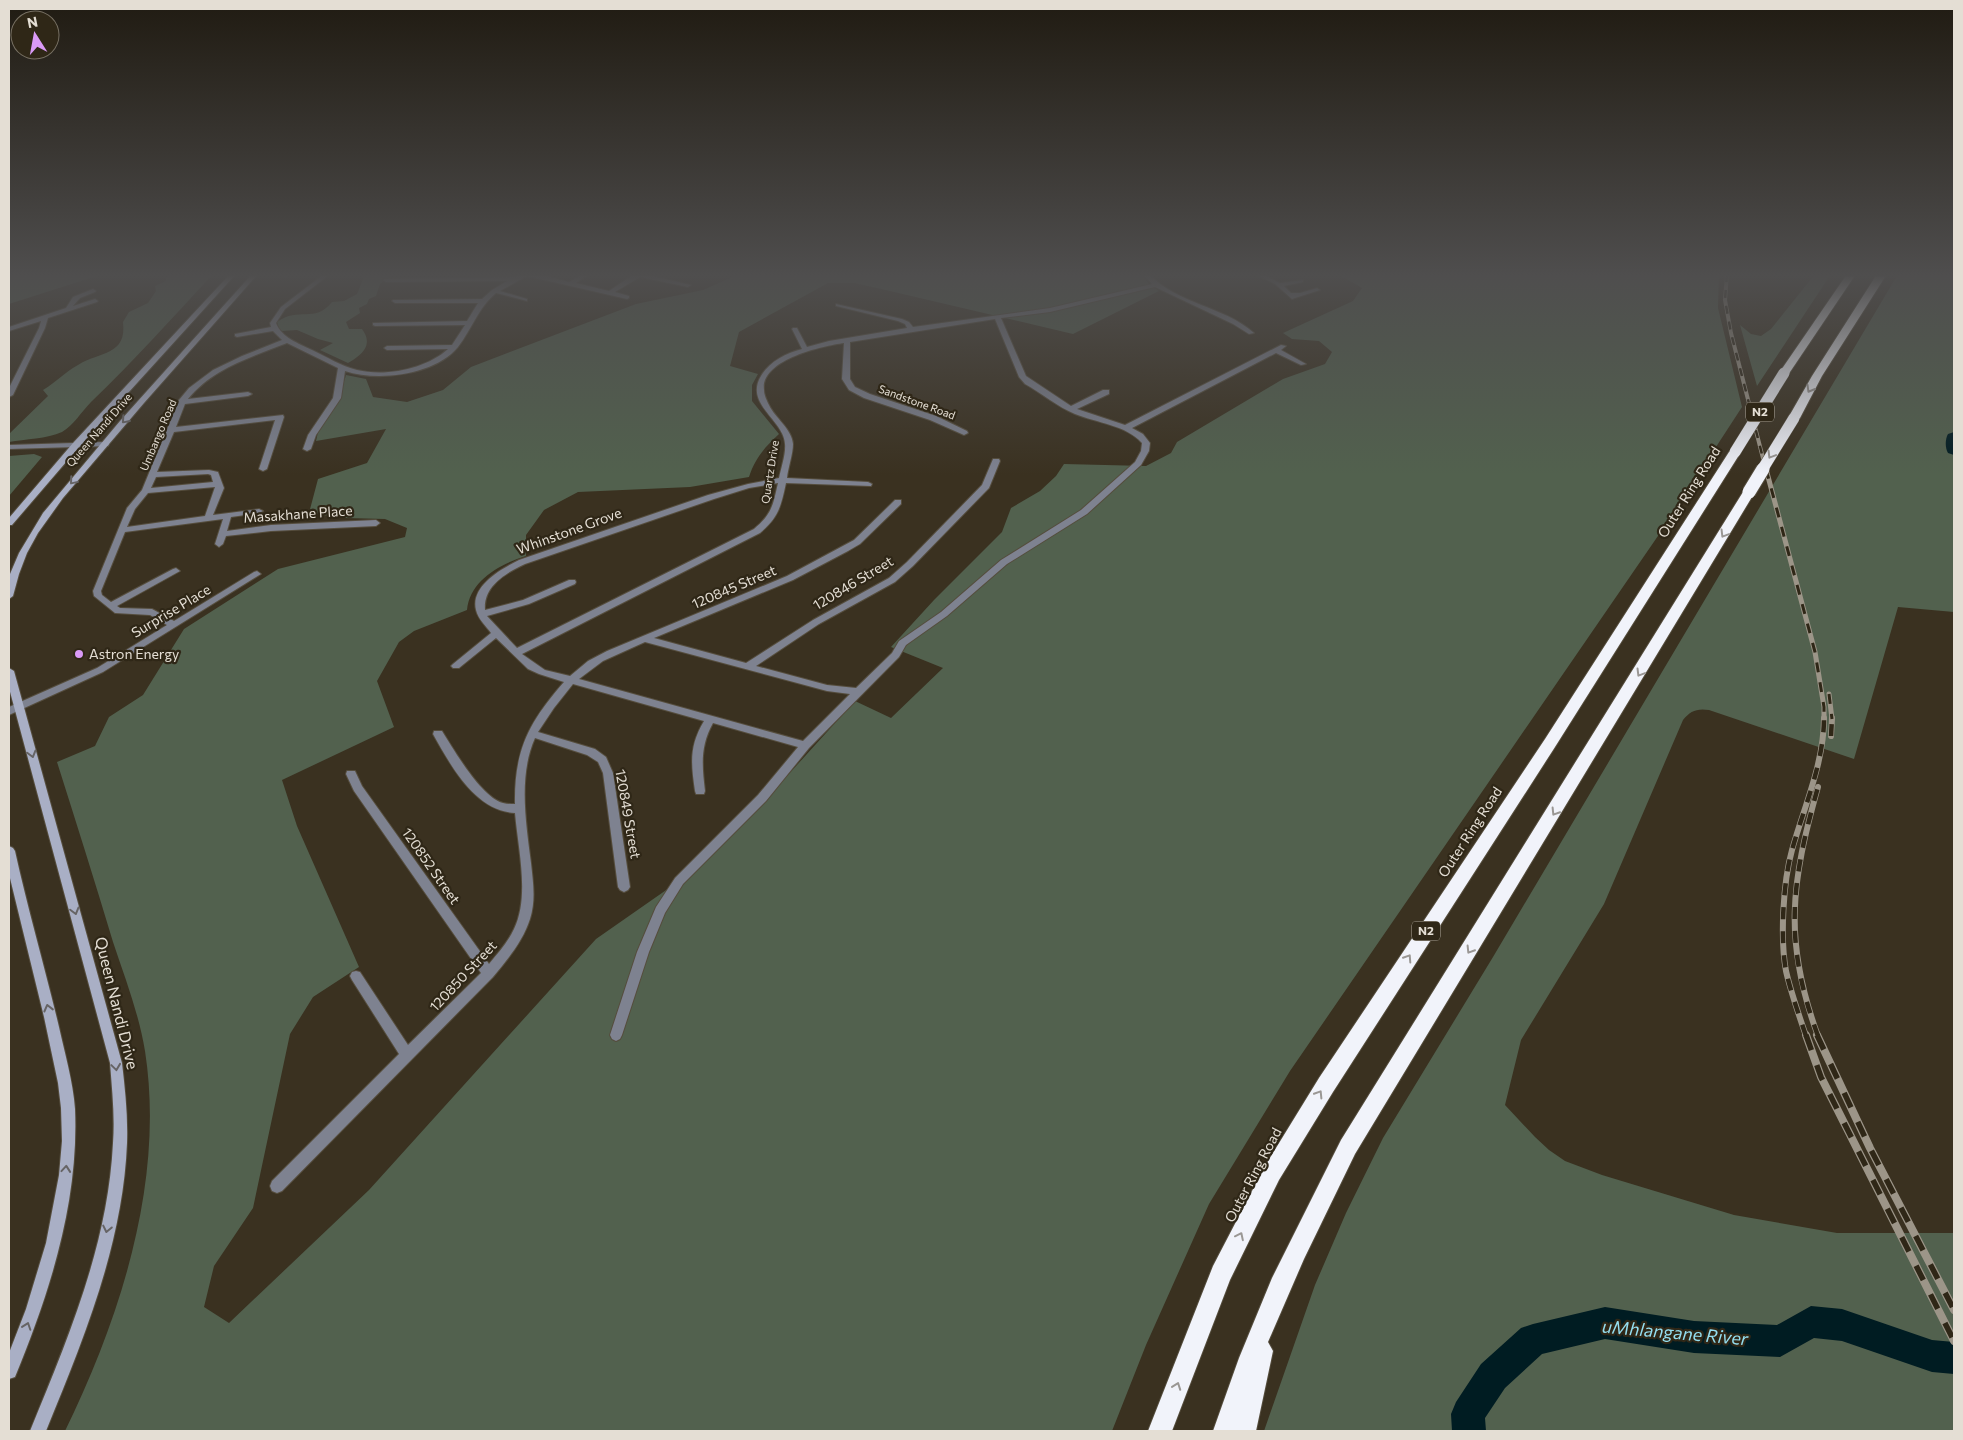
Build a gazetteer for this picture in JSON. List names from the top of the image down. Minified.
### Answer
{"streets":{"highway":["N2","Outer Ring Road"],"main road":["Queen Nandi Drive"],"street":["Sandstone Road","Umbango Road","Quartz Drive","Masakhane Place","Whinstone Grove","120846 Street","120845 Street","Surprise Place","120849 Street","120852 Street","120850 Street"]},"crossings":[["Queen Nandi Drive","Surprise Place"],["Umbango Road","Masakhane Place"],["Quartz Drive","Whinstone Grove"],["120845 Street","120850 Street"],["120849 Street","120850 Street"],["120852 Street","120850 Street"]],"water":["uMhlangane River"],"places":["Astron Energy"],"north":"top"}
